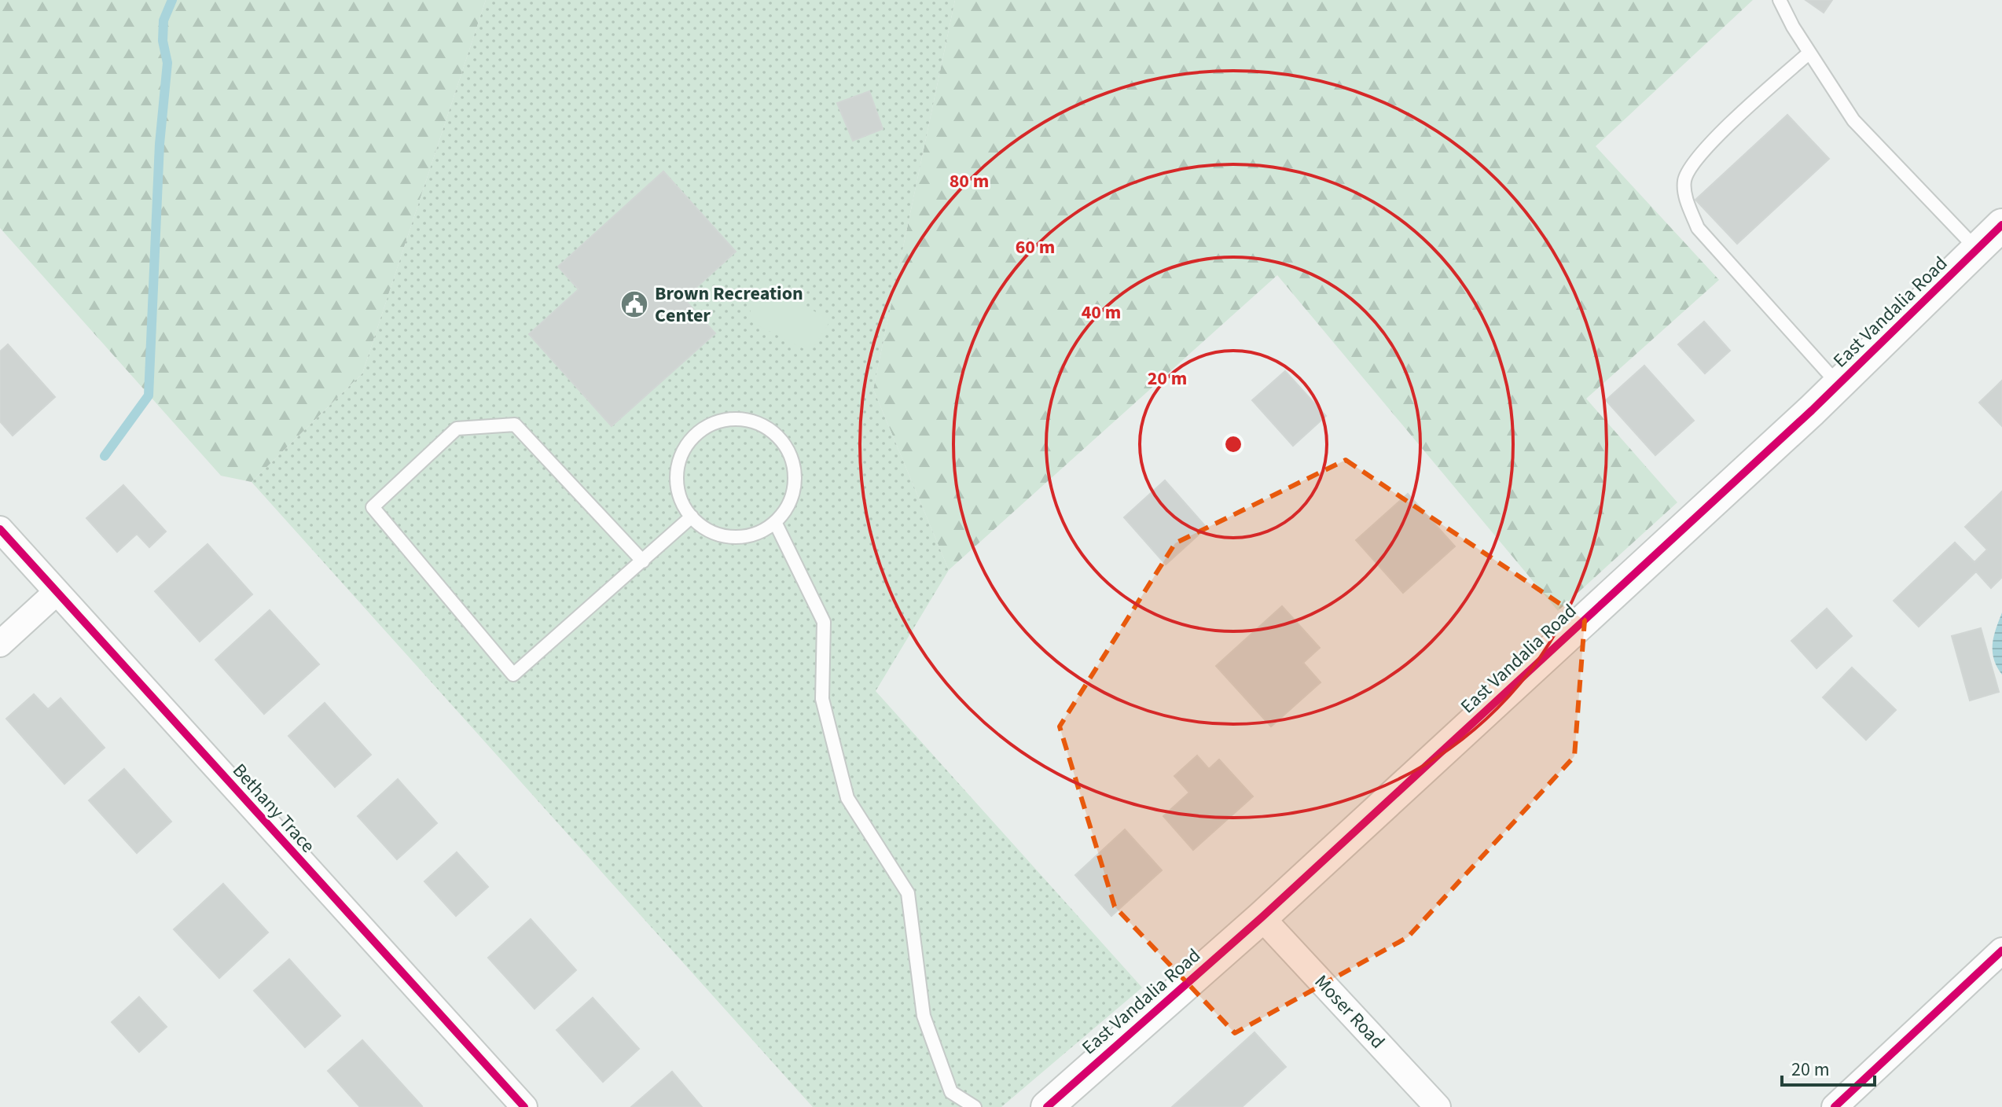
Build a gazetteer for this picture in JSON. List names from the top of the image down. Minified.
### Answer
{"streets":{"street":["East Vandalia Road","Bethany Trace","Moser Road"]},"crossings":[["East Vandalia Road","Moser Road"]],"places":{"public building":["Brown Recreation Center"]},"scale_bar":"20 m","rings":["80 m","60 m","40 m","20 m"]}
